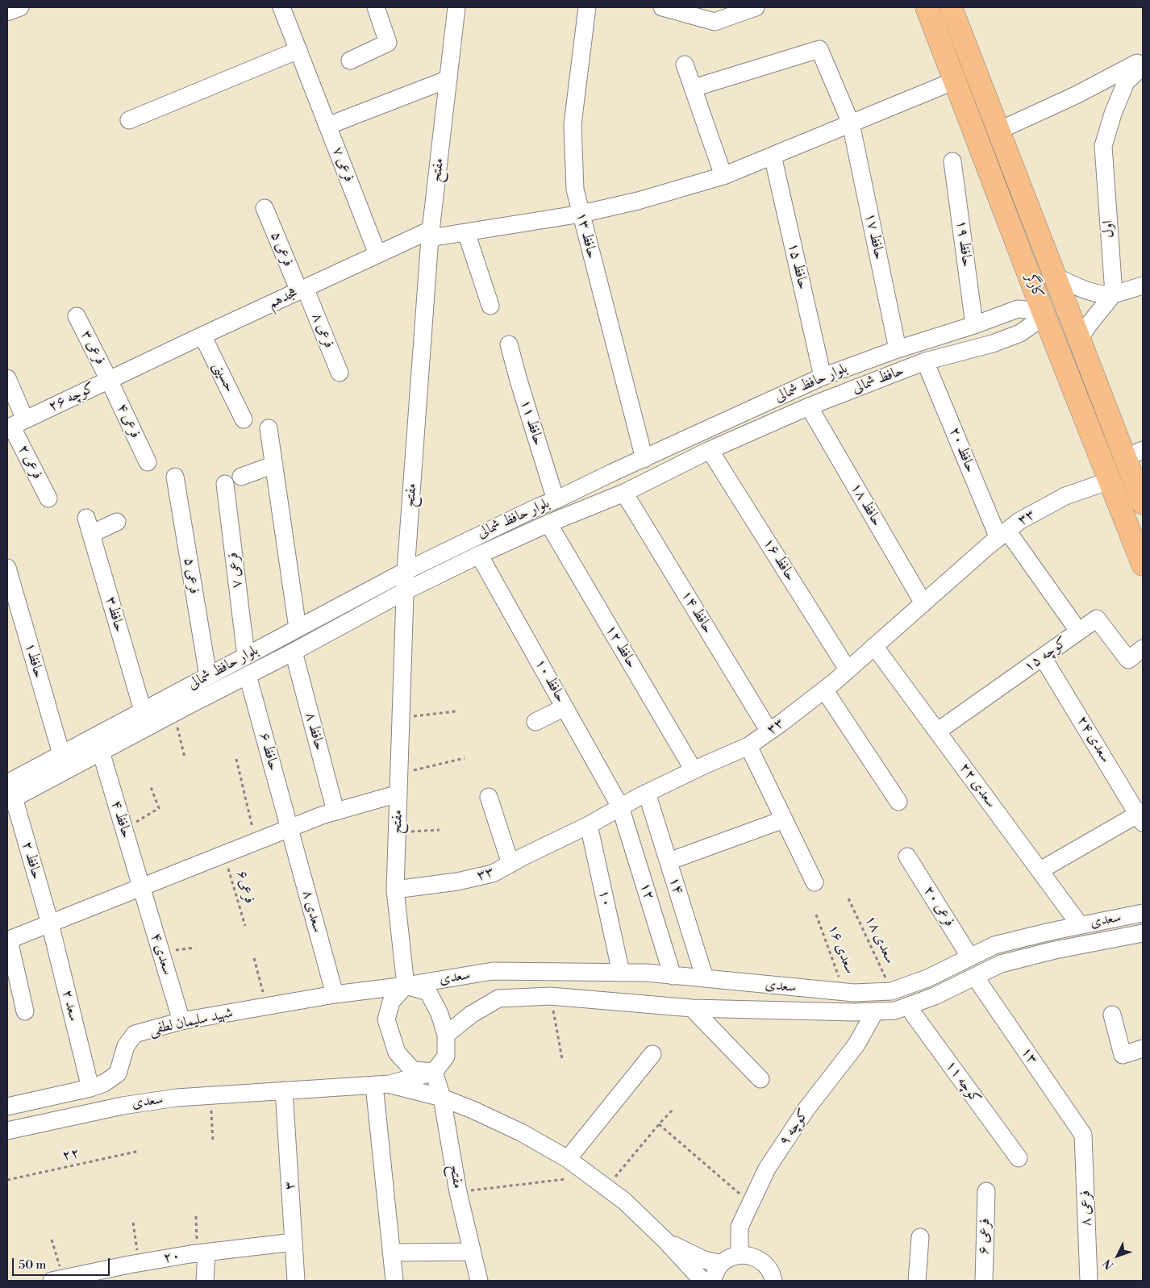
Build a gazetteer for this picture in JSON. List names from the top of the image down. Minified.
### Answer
{"streets":{"main road":["کارگر"],"street":["فرعی ۷","مفتح","اول","حافظ ۱۳","حافظ ۱۷","حافظ ۱۹","فرعی ۵","حافظ ۱۵","هجدهم","فرعی ۸","فرعی ۳","حسینی","حافظ شمالی","بلوار حافظ شمالی","کوچه ۲۶","فرعی ۴","حافظ ۱۱","حافظ ۲۰","فرعی ۲","حافظ ۱۸","۳۳","حافظ ۱۶","حافظ ۱۴","حافظ۳","حافظ ۱۲","کوچه ۱۵","حافظ۱","حافظ ۱۰","حافظ ۸","سعدی ۲۴","حافظ ۶","سعدی ۲۲","حافظ ۴","حافظ ۲","۱۴","۱۲","۱۰","فرعی ۲۰","سعدی ۸","سعدی","سعدی ۴","سعد ۲","شهید سلیمان لطفی","۱۳","کوچه ۱۱","کوچه ۹","۳","فرعی ۶","۲۰"],"path":["فرعی۶","سعدی ۱۸","سعدی ۱۶","۲۲"]},"crossings":[["فرعی ۷","هجدهم"],["فرعی ۷","بلوار حافظ شمالی"],["مفتح","هجدهم"],["مفتح","بلوار حافظ شمالی"],["مفتح","۳۳"],["مفتح","سعدی"],["مفتح","شهید سلیمان لطفی"],["حافظ ۱۳","هجدهم"],["حافظ ۱۳","بلوار حافظ شمالی"],["حافظ ۱۷","هجدهم"],["حافظ ۱۷","بلوار حافظ شمالی"],["حافظ ۱۹","بلوار حافظ شمالی"],["فرعی ۵","هجدهم"],["فرعی ۵","فرعی ۸"],["فرعی ۵","بلوار حافظ شمالی"],["حافظ ۱۵","هجدهم"],["حافظ ۱۵","بلوار حافظ شمالی"],["کارگر","هجدهم"],["کارگر","حافظ شمالی"],["کارگر","بلوار حافظ شمالی"],["کارگر","۳۳"],["هجدهم","فرعی ۸"],["هجدهم","حسینی"],["هجدهم","کوچه ۲۶"],["فرعی ۸","۱۳"],["فرعی ۳","کوچه ۲۶"],["فرعی ۳","فرعی ۴"],["حافظ شمالی","بلوار حافظ شمالی"],["حافظ شمالی","حافظ ۲۰"],["حافظ شمالی","حافظ ۱۸"],["حافظ شمالی","حافظ ۱۶"],["بلوار حافظ شمالی","حافظ ۱۱"],["بلوار حافظ شمالی","حافظ ۱۶"],["بلوار حافظ شمالی","حافظ ۱۴"],["بلوار حافظ شمالی","حافظ۳"],["بلوار حافظ شمالی","حافظ ۱۲"],["بلوار حافظ شمالی","حافظ۱"],["بلوار حافظ شمالی","حافظ ۱۰"],["بلوار حافظ شمالی","حافظ ۸"],["بلوار حافظ شمالی","حافظ ۶"],["بلوار حافظ شمالی","حافظ ۴"],["بلوار حافظ شمالی","حافظ ۲"],["کوچه ۲۶","فرعی ۴"],["کوچه ۲۶","فرعی ۲"],["حافظ ۲۰","۳۳"],["حافظ ۲۰","کوچه ۱۵"],["حافظ ۱۸","۳۳"],["۳۳","حافظ ۱۶"],["۳۳","حافظ ۱۴"],["۳۳","حافظ ۱۲"],["۳۳","حافظ ۱۰"],["۳۳","سعدی ۲۲"],["۳۳","۱۴"],["۳۳","۱۲"],["۳۳","۱۰"],["کوچه ۱۵","سعدی ۲۴"],["کوچه ۱۵","سعدی ۲۲"],["حافظ ۱۰","۱۲"],["حافظ ۶","سعدی ۸"],["سعدی ۲۲","سعدی"],["حافظ ۴","سعدی ۴"],["حافظ ۲","سعد ۲"],["۱۴","سعدی"],["۱۲","سعدی"],["۱۰","سعدی"],["فرعی ۲۰","سعدی"],["سعدی ۸","شهید سلیمان لطفی"],["سعدی","سعدی ۱۸"],["سعدی","سعدی ۱۶"],["سعدی","شهید سلیمان لطفی"],["سعدی","۱۳"],["سعدی","کوچه ۱۱"],["سعدی","کوچه ۹"],["سعدی","۳"],["سعدی ۴","شهید سلیمان لطفی"],["سعد ۲","شهید سلیمان لطفی"],["۳","۲۰"]],"scale_bar":"50 m","north":"bottom left"}
